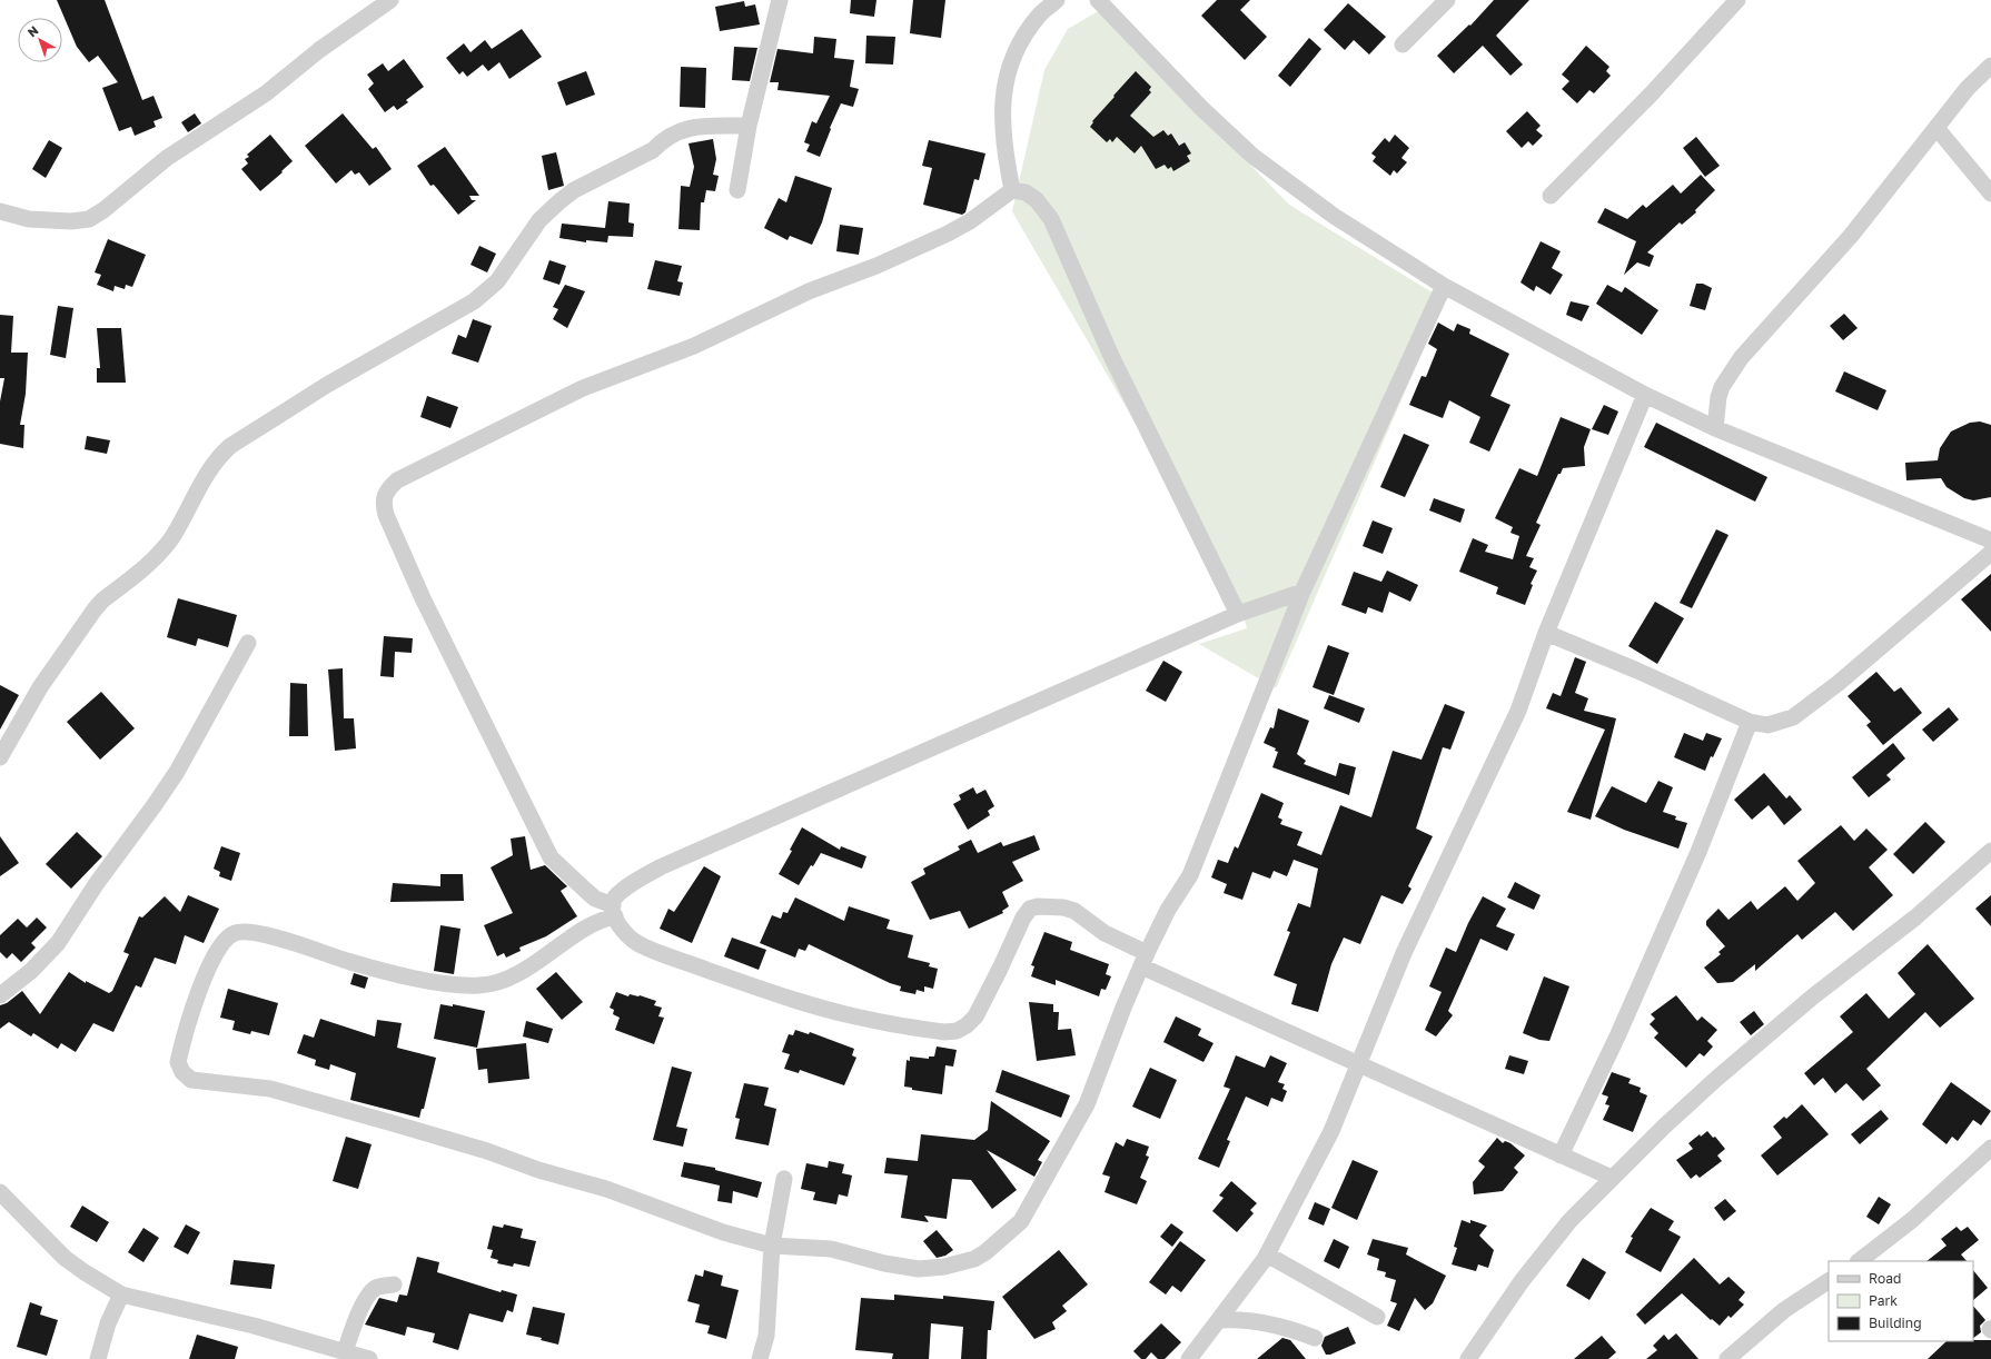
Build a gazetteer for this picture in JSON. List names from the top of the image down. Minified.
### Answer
{"legend":["Road","Park","Building"],"north":"top left"}
